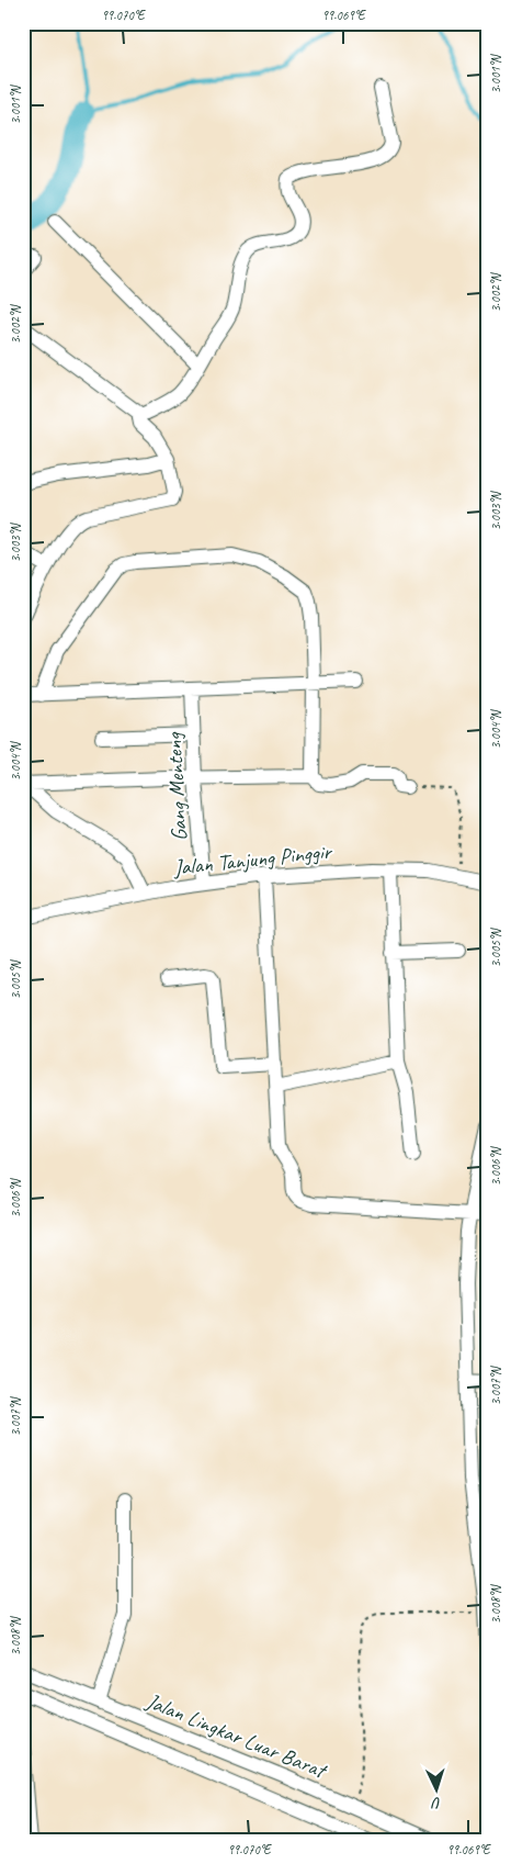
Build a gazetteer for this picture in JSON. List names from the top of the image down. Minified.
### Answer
{"streets":{"street":["Gang Menteng","Jalan Tanjung Pinggir","Jalan Lingkar Luar Barat"]},"crossings":[["Gang Menteng","Jalan Tanjung Pinggir"]],"north":"bottom","coordinates":["99.070°E","99.069°E","3.001°N","3.002°N","3.003°N","3.004°N","3.005°N","3.006°N","3.007°N","3.008°N"]}
